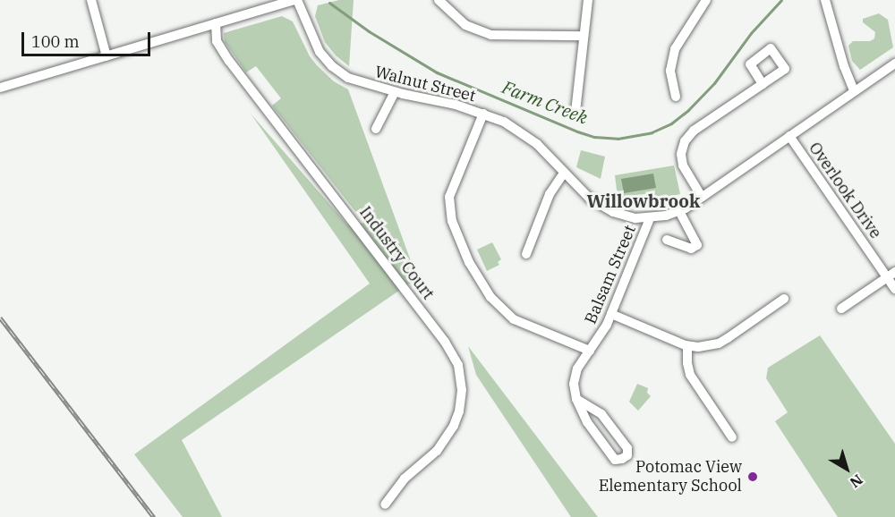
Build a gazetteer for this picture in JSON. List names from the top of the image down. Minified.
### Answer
{"streets":{"street":["Walnut Street","Overlook Drive","Industry Court","Balsam Street"]},"crossings":[["Walnut Street","Overlook Drive"],["Walnut Street","Balsam Street"]],"districts":["Willowbrook"],"water":["Farm Creek"],"places":["Potomac View Elementary School"],"scale_bar":"100 m","north":"bottom right"}
